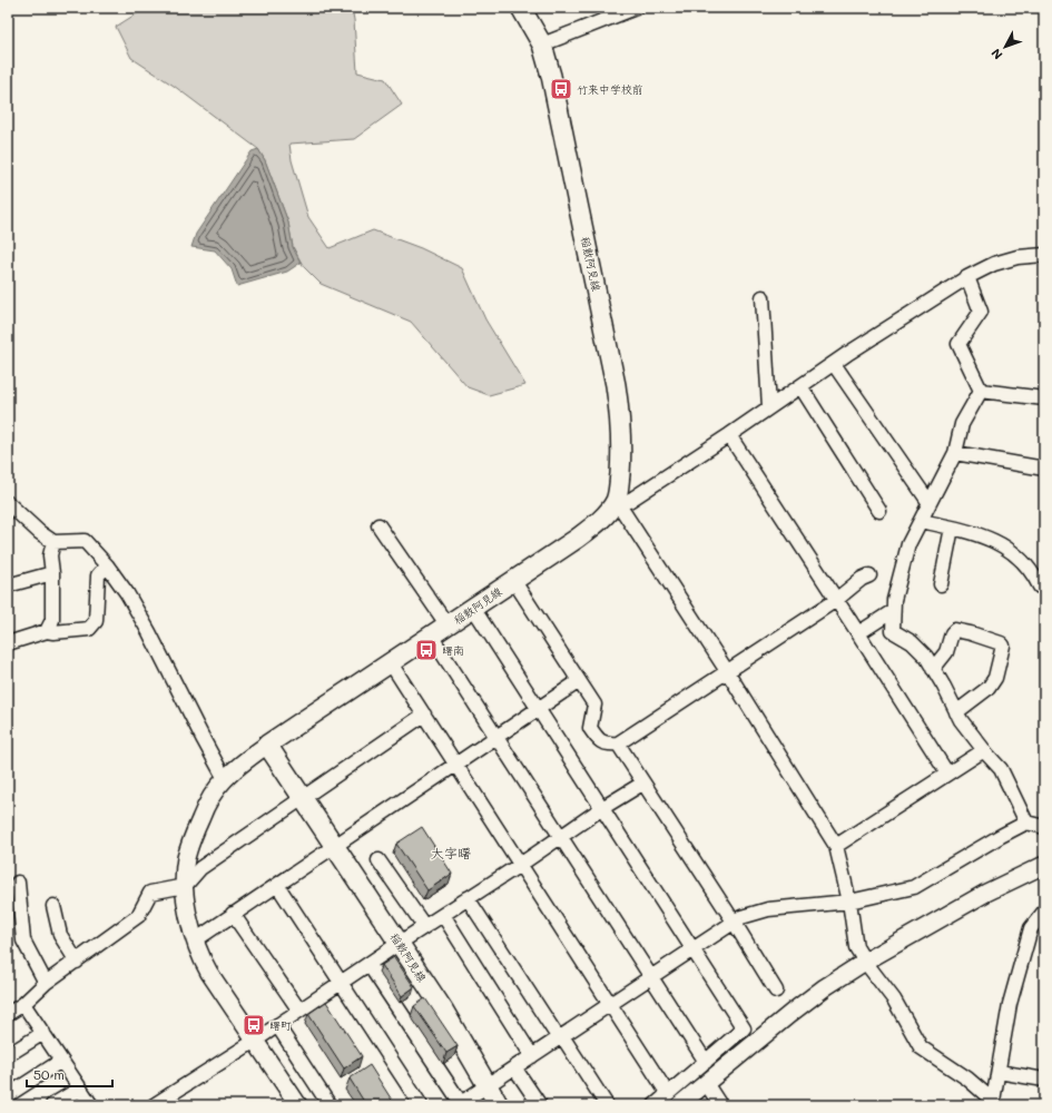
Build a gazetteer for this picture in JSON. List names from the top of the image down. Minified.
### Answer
{"streets":{"main road":["稲敷阿見線"]},"districts":["大字曙"],"places":{"bus stop":["竹来中学校前","曙南","曙町"]},"scale_bar":"50 m","north":"bottom left"}
